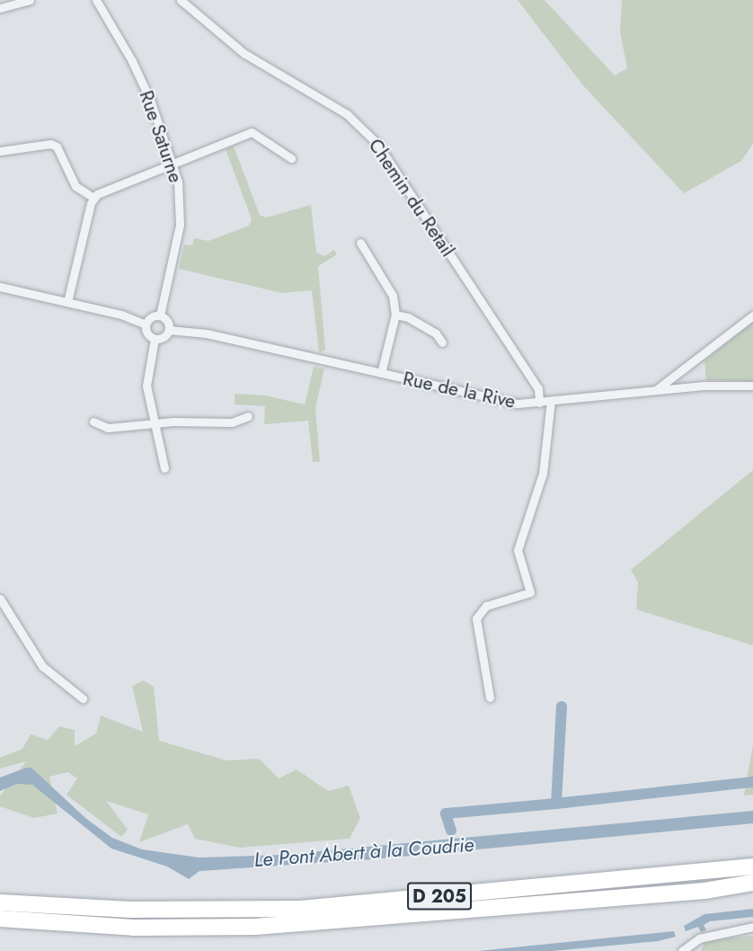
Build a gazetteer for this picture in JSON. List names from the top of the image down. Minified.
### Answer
{"streets":{"highway":["D 205"],"street":["Rue Saturne","Chemin du Retail","Rue de la Rive"]},"crossings":[["Rue Saturne","Rue de la Rive"],["Chemin du Retail","Rue de la Rive"]],"water":["Le Pont Abert à la Coudrie"]}
